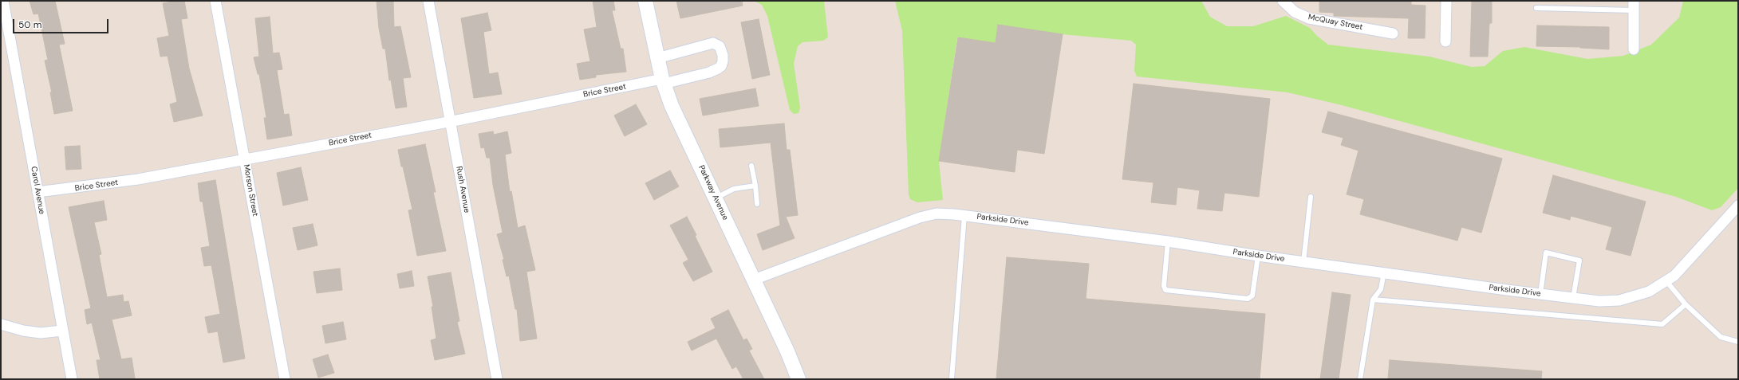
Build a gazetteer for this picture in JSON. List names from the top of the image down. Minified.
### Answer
{"streets":{"street":["McQuay Street","Brice Street","Rush Avenue","Carol Avenue","Morson Street","Parkway Avenue","Parkside Drive"]},"crossings":[["Brice Street","Rush Avenue"],["Brice Street","Carol Avenue"],["Brice Street","Morson Street"],["Brice Street","Parkway Avenue"],["Parkway Avenue","Parkside Drive"]],"scale_bar":"50 m"}
